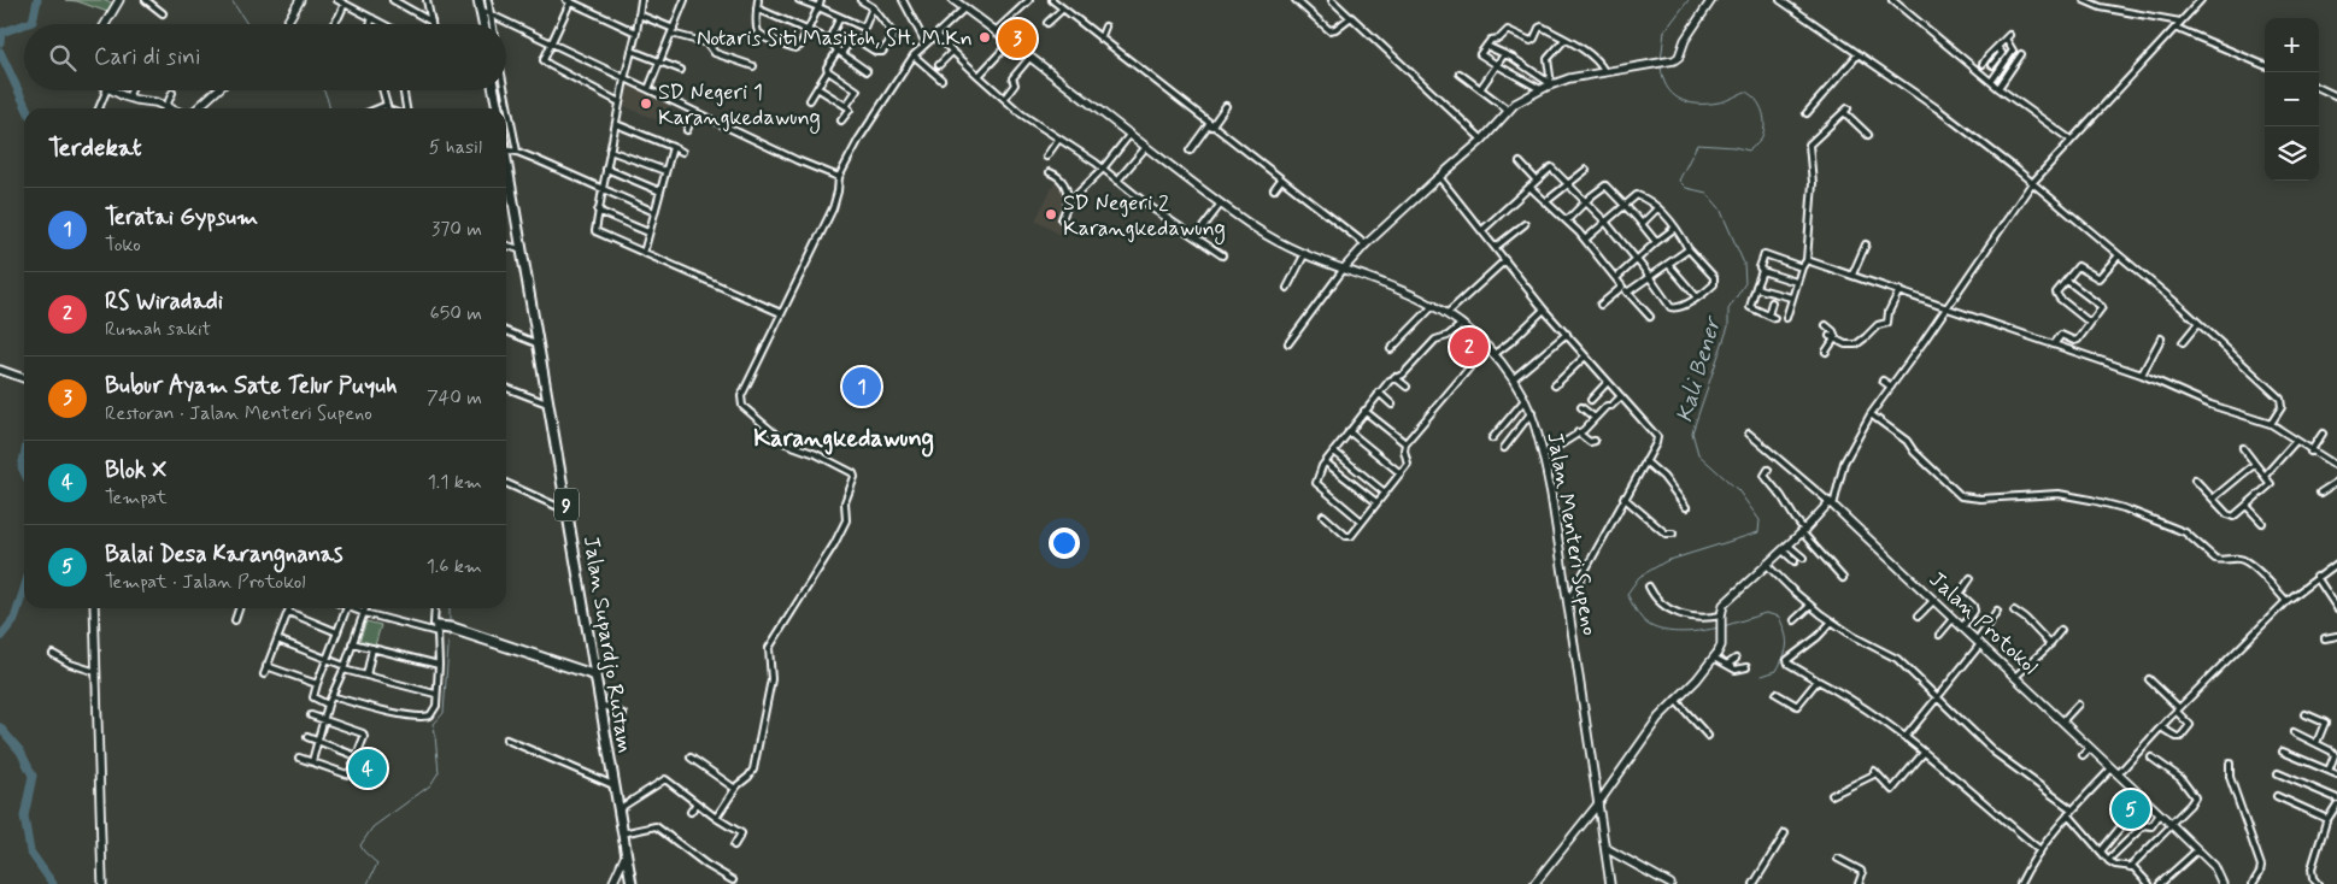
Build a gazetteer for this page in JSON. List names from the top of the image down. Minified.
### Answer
{"streets":{"highway":["9","Jalan Supardjo Rustam"],"street":["Jalan Menteri Supeno","Jalan Protokol"]},"districts":["Karangkedawung"],"water":["Kali Bener"],"places":["Notaris Siti Masitoh, SH. M.Kn","SD Negeri 1 Karangkedawung","SD Negeri 2 Karangkedawung"],"page":{"pins":["3","2","1","4","5"],"map_buttons":["+","−"],"search":"Cari di sini","heading":["Terdekat","5 hasil"],"list":[{"mark":"1","name":"Teratai Gypsum","note":"Toko","value":"370 m"},{"mark":"2","name":"RS Wiradadi","note":"Rumah sakit","value":"650 m"},{"mark":"3","name":"Bubur Ayam Sate Telur Puyuh","note":"Restoran · Jalan Menteri Supeno","value":"740 m"},{"mark":"4","name":"Blok X","note":"Tempat","value":"1.1 km"},{"mark":"5","name":"Balai Desa Karangnanas","note":"Tempat · Jalan Protokol","value":"1.6 km"}]}}
